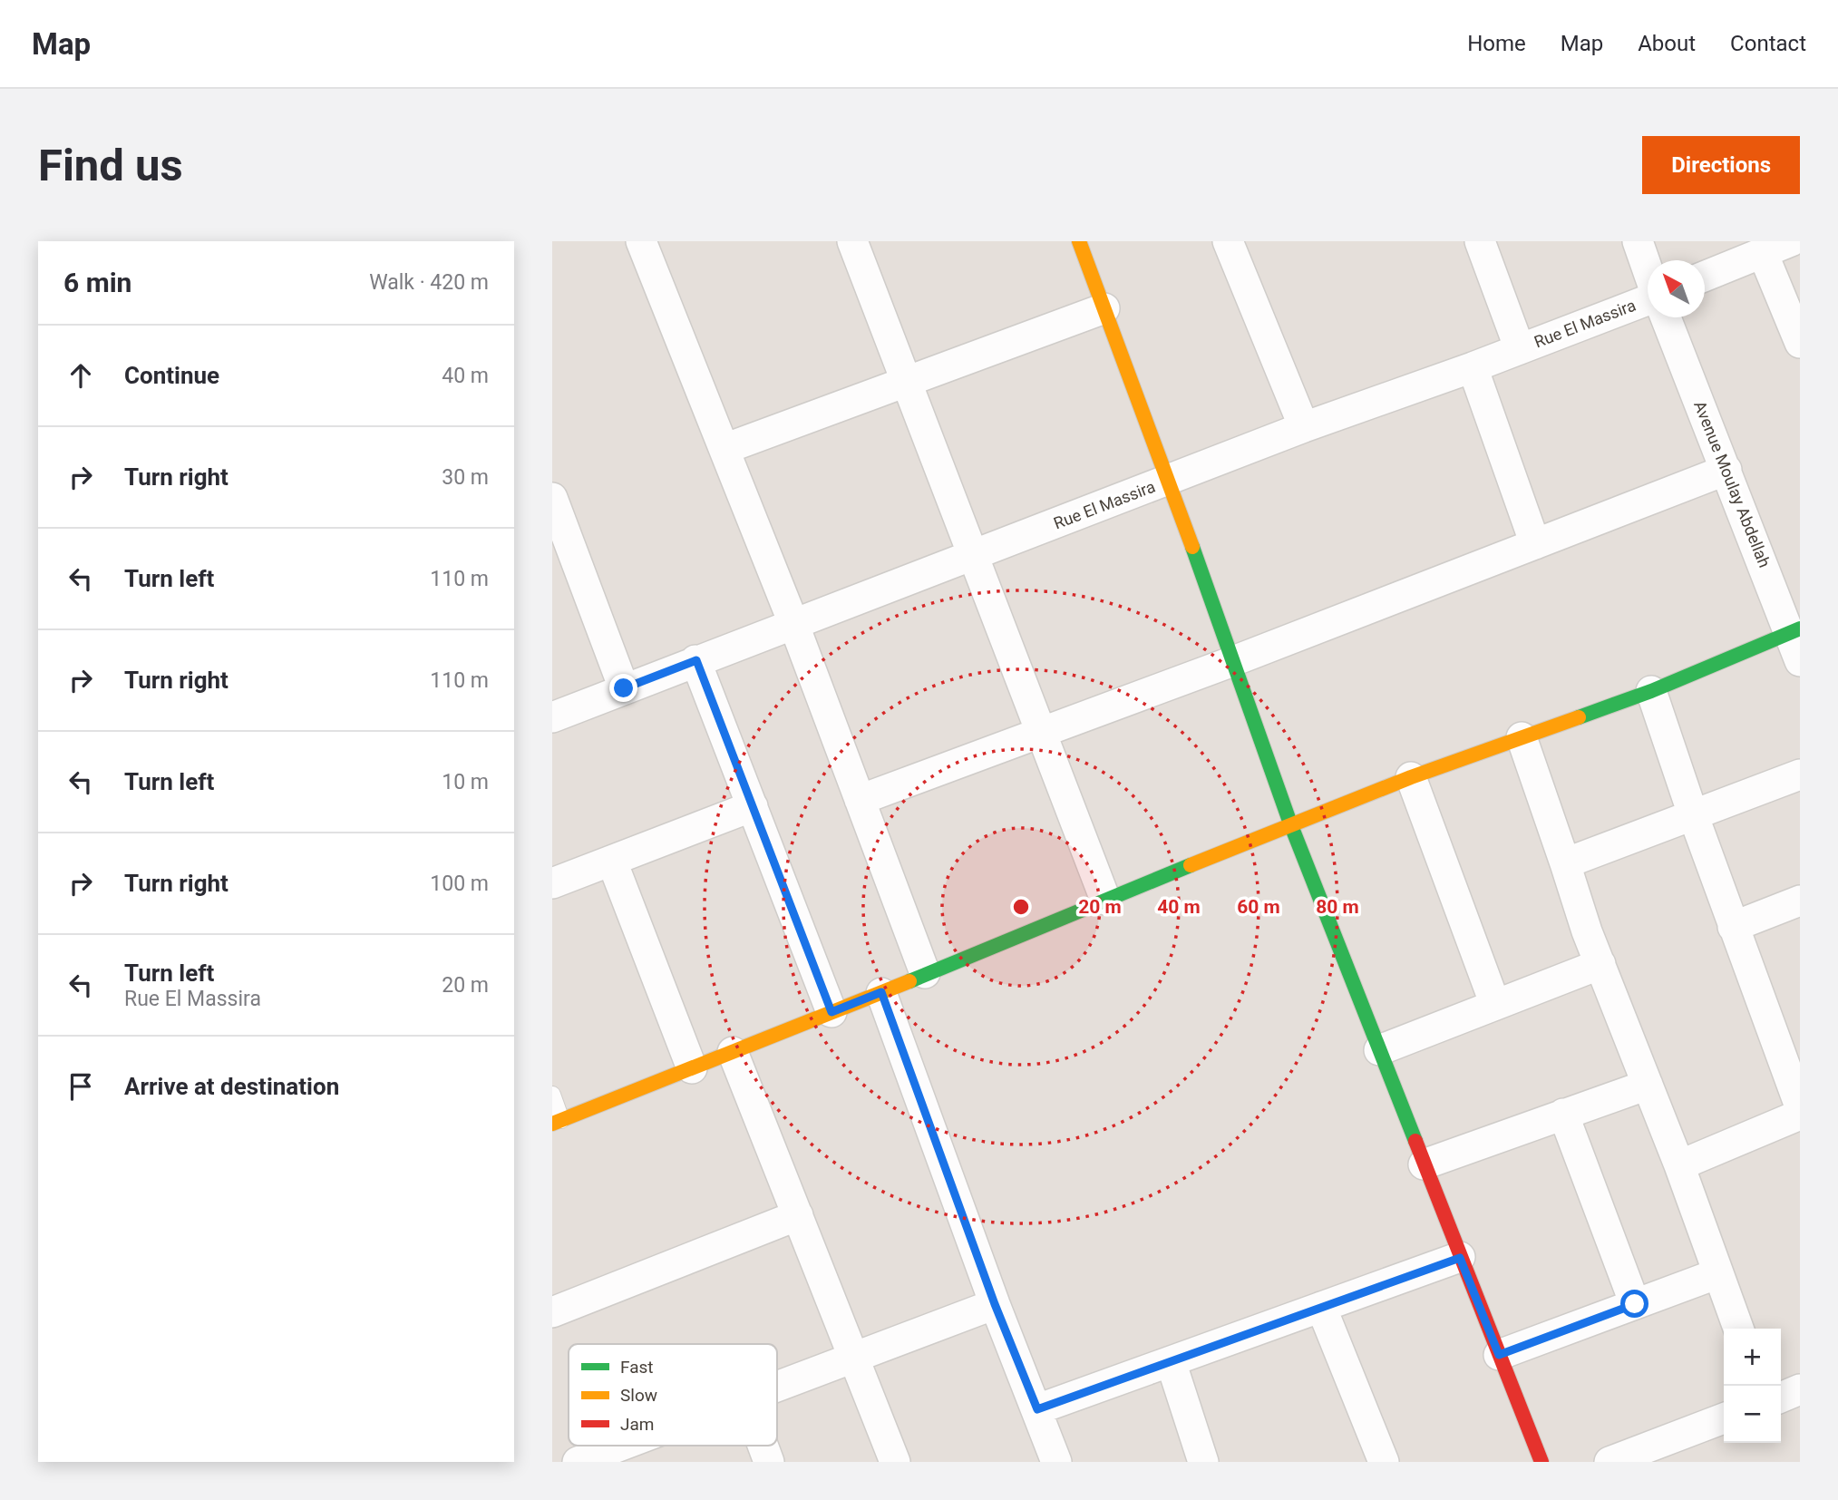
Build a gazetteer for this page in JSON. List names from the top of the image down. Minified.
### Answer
{"streets":{"street":["Rue El Massira","Avenue Moulay Abdellah"]},"legend":["Fast","Slow","Jam"],"north":"top left","page":{"header":"Map","nav":["Home","Map","About","Contact"],"buttons":"Directions","title":"Find us","heading":["6 min","Walk · 420 m"],"list":[["Continue","40 m"],["Turn right","30 m"],["Turn left","110 m"],["Turn right","110 m"],["Turn left","10 m"],["Turn right","100 m"],["Turn left","Rue El Massira","20 m"],"Arrive at destination"],"map_buttons":["+","−"]},"rings":["20 m","40 m","60 m","80 m"]}
